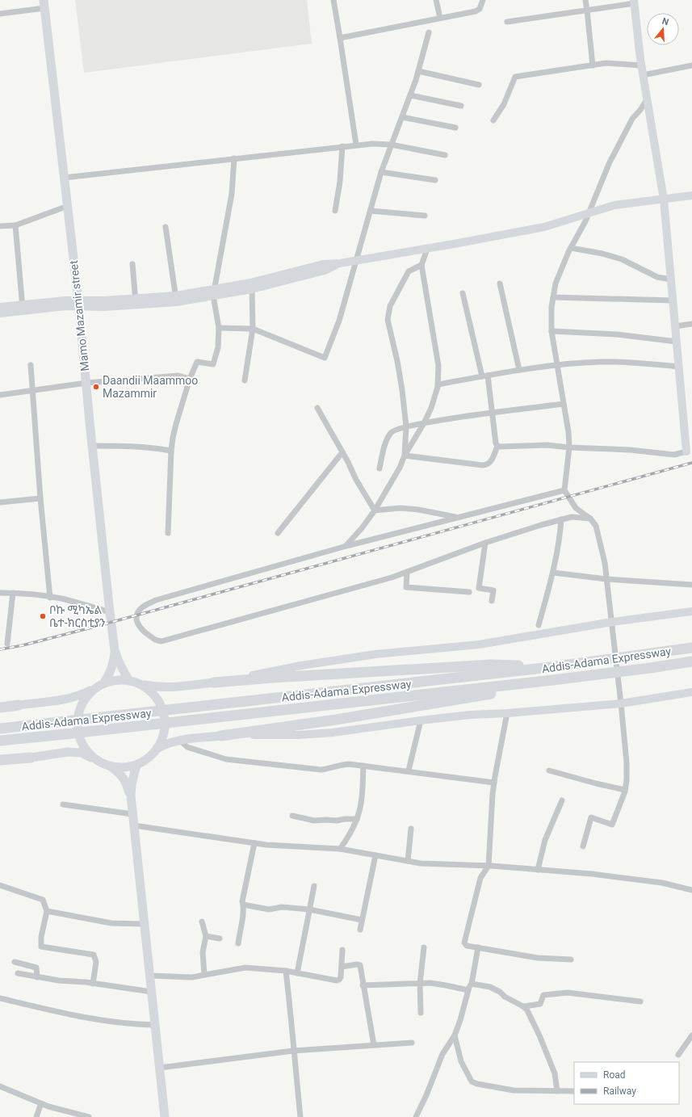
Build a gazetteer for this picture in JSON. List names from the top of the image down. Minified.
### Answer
{"streets":{"highway":["Addis-Adama Expressway"],"main road":["Mamo Mazamir street"]},"places":["Daandii Maammoo Mazammir","ቦኩ ሚካኤል ቤተ-ክርስቲያን"],"legend":["Road","Railway"],"north":"top"}
